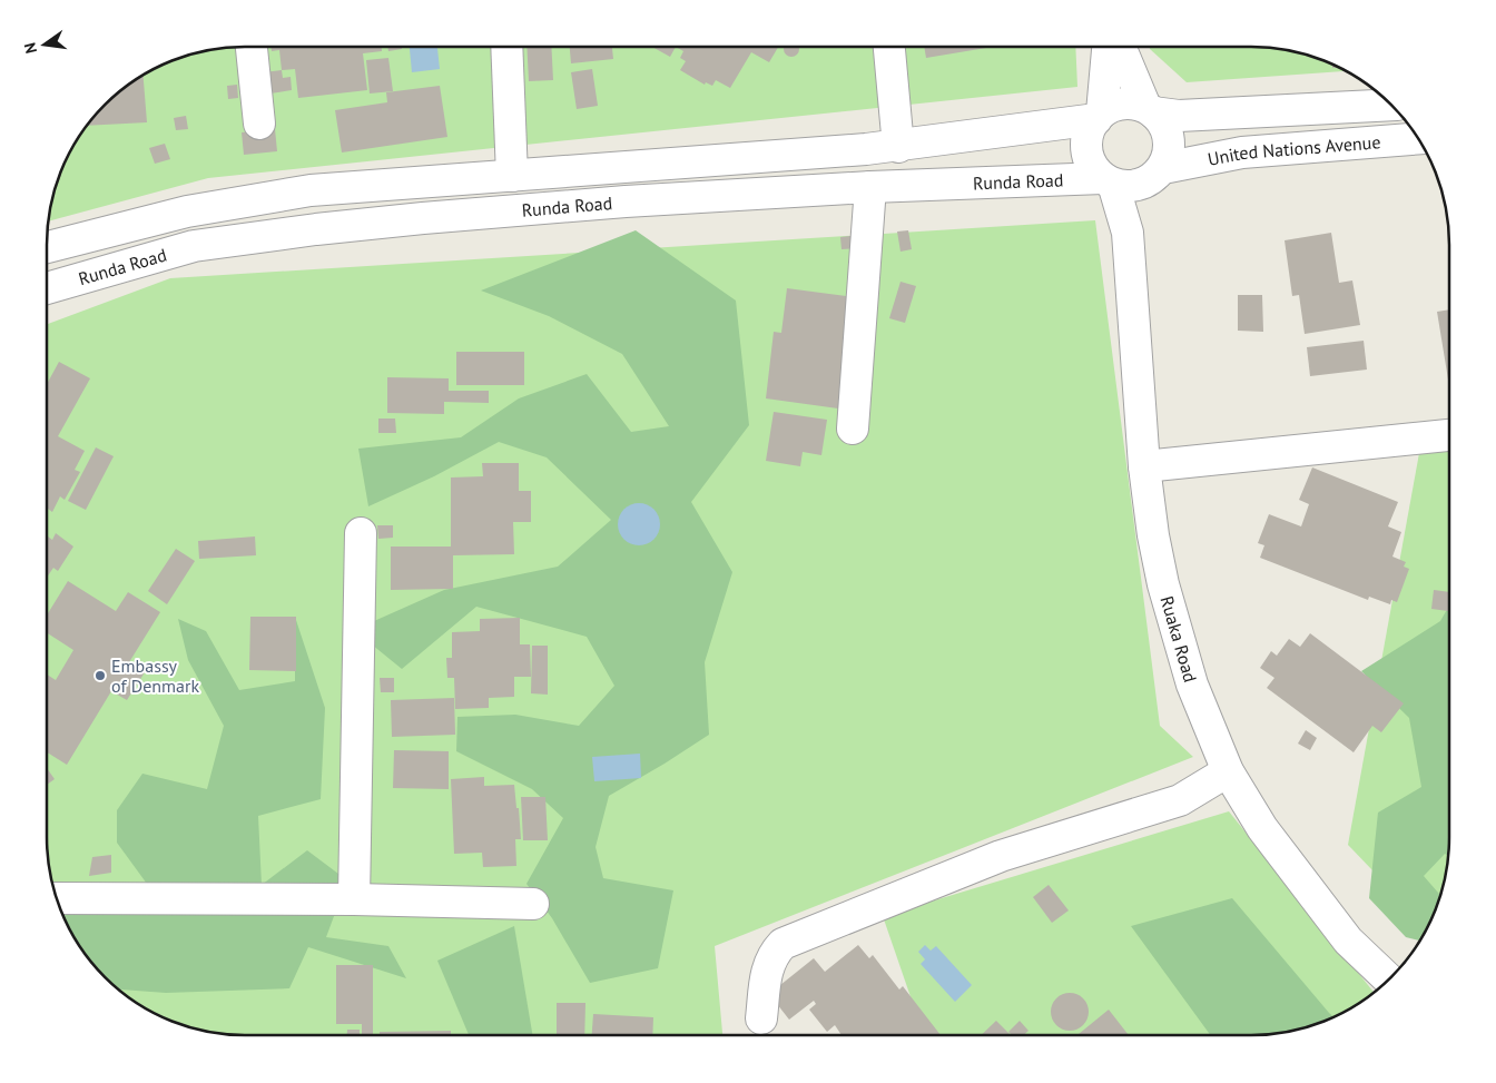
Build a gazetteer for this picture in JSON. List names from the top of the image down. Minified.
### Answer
{"streets":{"street":["United Nations Avenue","Runda Road","Ruaka Road"]},"crossings":[["United Nations Avenue","Runda Road"],["United Nations Avenue","Ruaka Road"],["Runda Road","Ruaka Road"]],"places":["Embassy of Denmark"],"north":"left"}
